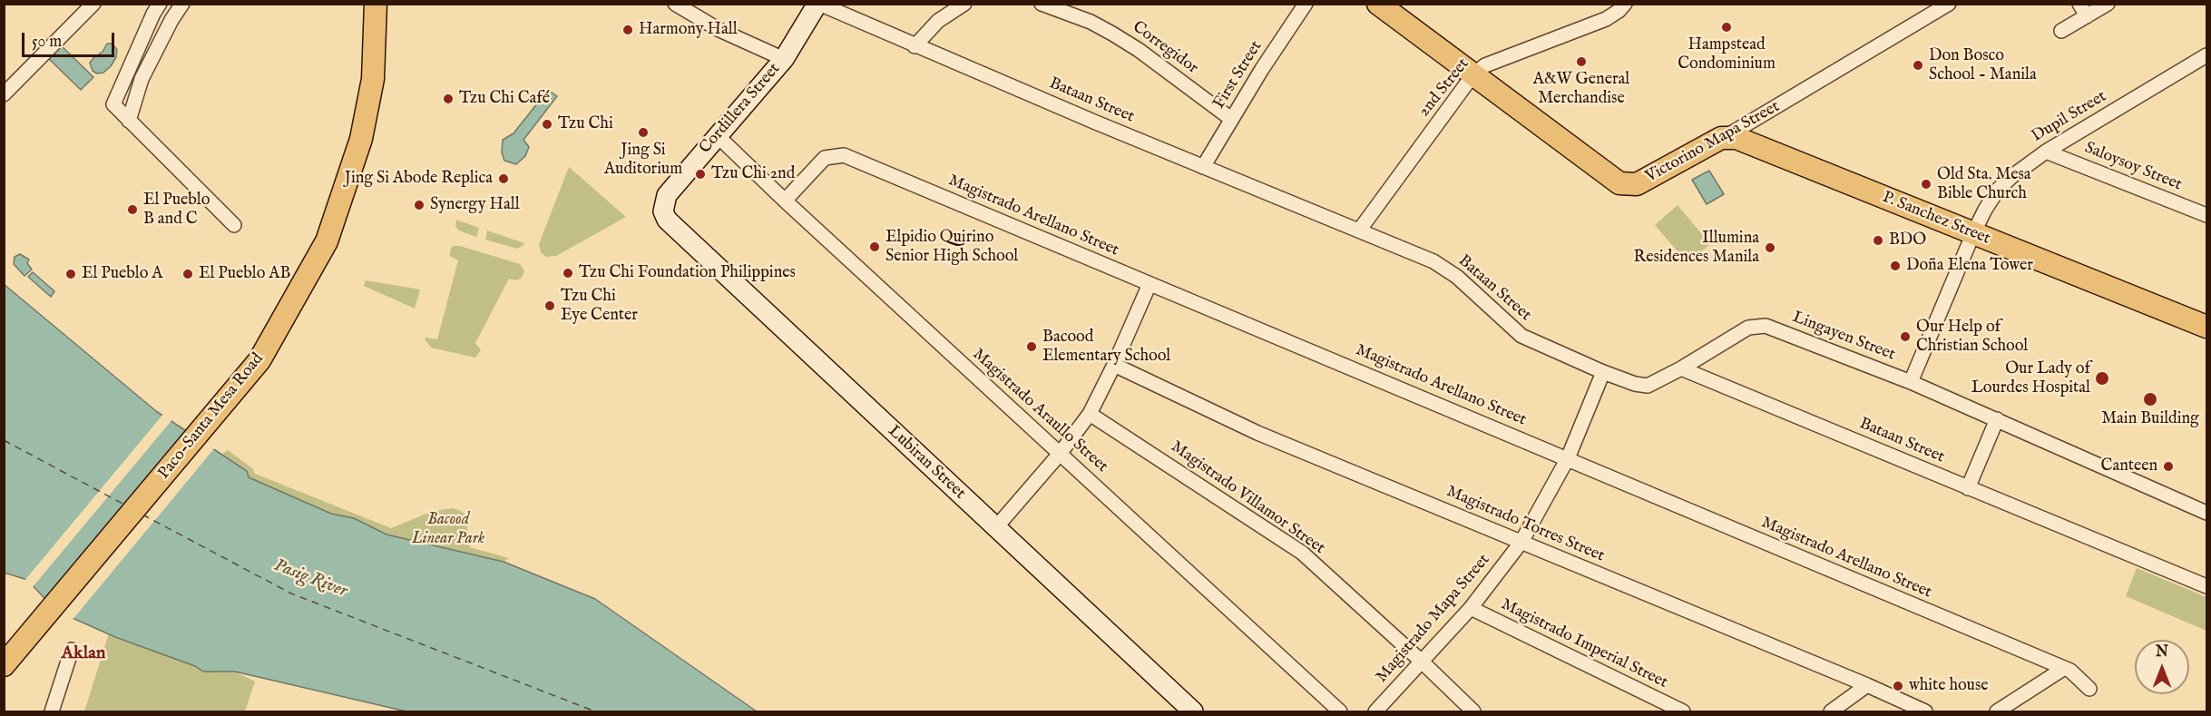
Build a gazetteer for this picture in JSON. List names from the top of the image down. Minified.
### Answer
{"streets":{"main road":["Cordillera Street","Victorino Mapa Street","P. Sanchez Street","Paco-Santa Mesa Road","Lubiran Street"],"street":["Corregidor","First Street","2nd Street","Bataan Street","Dupil Street","Saloysoy Street","Magistrado Arellano Street","Lingayen Street","Magistrado Araullo Street","Magistrado Villamor Street","Magistrado Torres Street","Magistrado Mapa Street","Magistrado Imperial Street"]},"crossings":[["Corregidor","First Street"],["First Street","Bataan Street"],["2nd Street","Bataan Street"],["2nd Street","Victorino Mapa Street"],["Bataan Street","Cordillera Street"],["Bataan Street","Lingayen Street"],["Bataan Street","Magistrado Mapa Street"],["Cordillera Street","Magistrado Araullo Street"],["Cordillera Street","Lubiran Street"],["Dupil Street","Saloysoy Street"],["Dupil Street","P. Sanchez Street"],["Dupil Street","Lingayen Street"],["Victorino Mapa Street","P. Sanchez Street"],["Magistrado Arellano Street","Magistrado Araullo Street"],["Magistrado Arellano Street","Magistrado Mapa Street"],["Magistrado Villamor Street","Magistrado Mapa Street"],["Magistrado Torres Street","Magistrado Mapa Street"],["Magistrado Mapa Street","Magistrado Imperial Street"]],"districts":["Aklan"],"water":["Pasig River"],"parks":["Bacood Linear Park"],"places":["Hampstead Condominium","Harmony Hall","A&W General Merchandise","Don Bosco School - Manila","Tzu Chi Café","Tzu Chi","Jing Si Auditorium","Tzu Chi 2nd","Jing Si Abode Replica","Old Sta. Mesa Bible Church","Synergy Hall","El Pueblo B and C","BDO","Elpidio Quirino Senior High School","Illumina Residences Manila","Doña Elena Tower","Tzu Chi Foundation Philippines","El Pueblo A","El Pueblo AB","Tzu Chi Eye Center","Our Help of Christian School","Bacood Elementary School","Our Lady of Lourdes Hospital","Main Building","Canteen","white house"],"scale_bar":"50 m","north":"top"}
